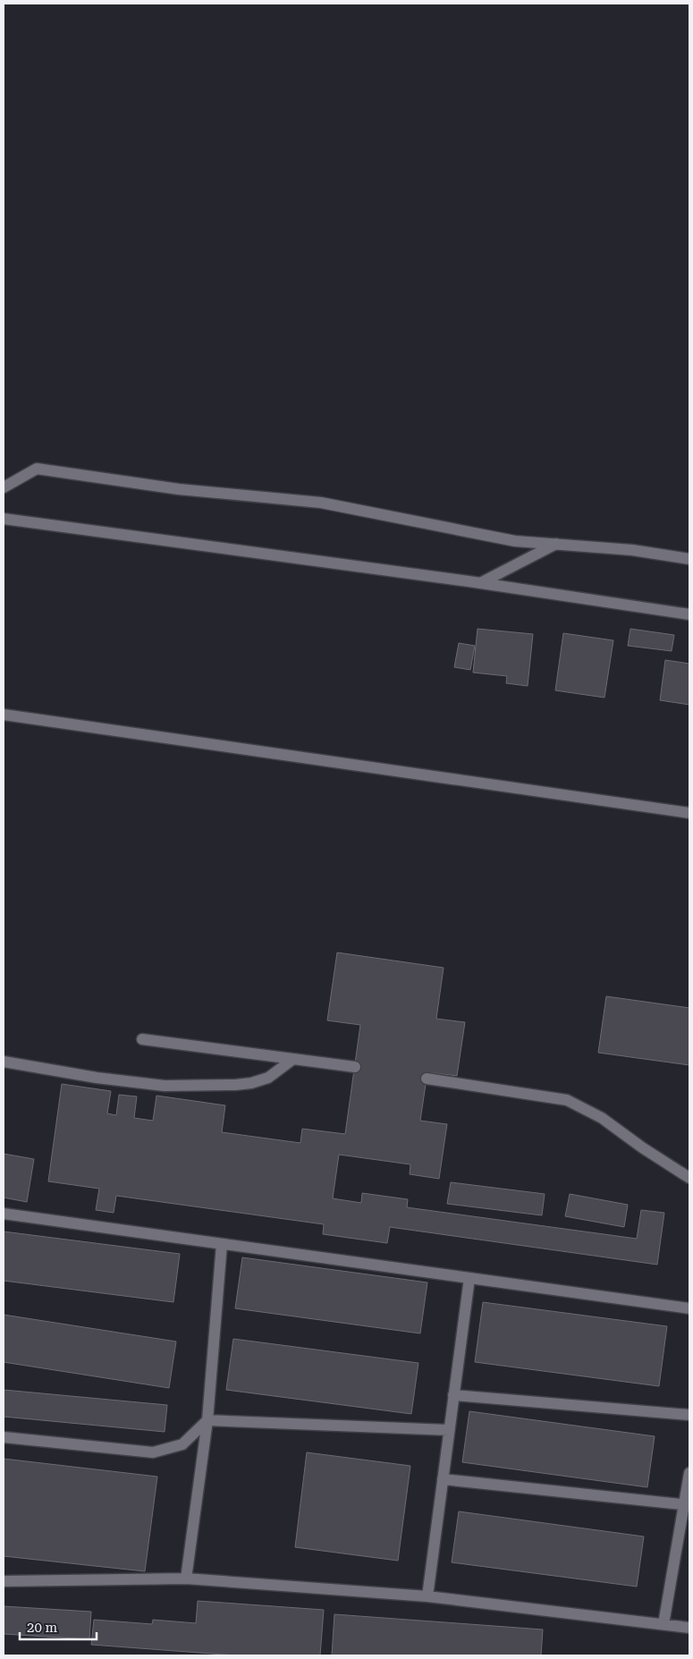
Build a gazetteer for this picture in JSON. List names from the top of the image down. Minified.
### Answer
{"scale_bar":"20 m"}
